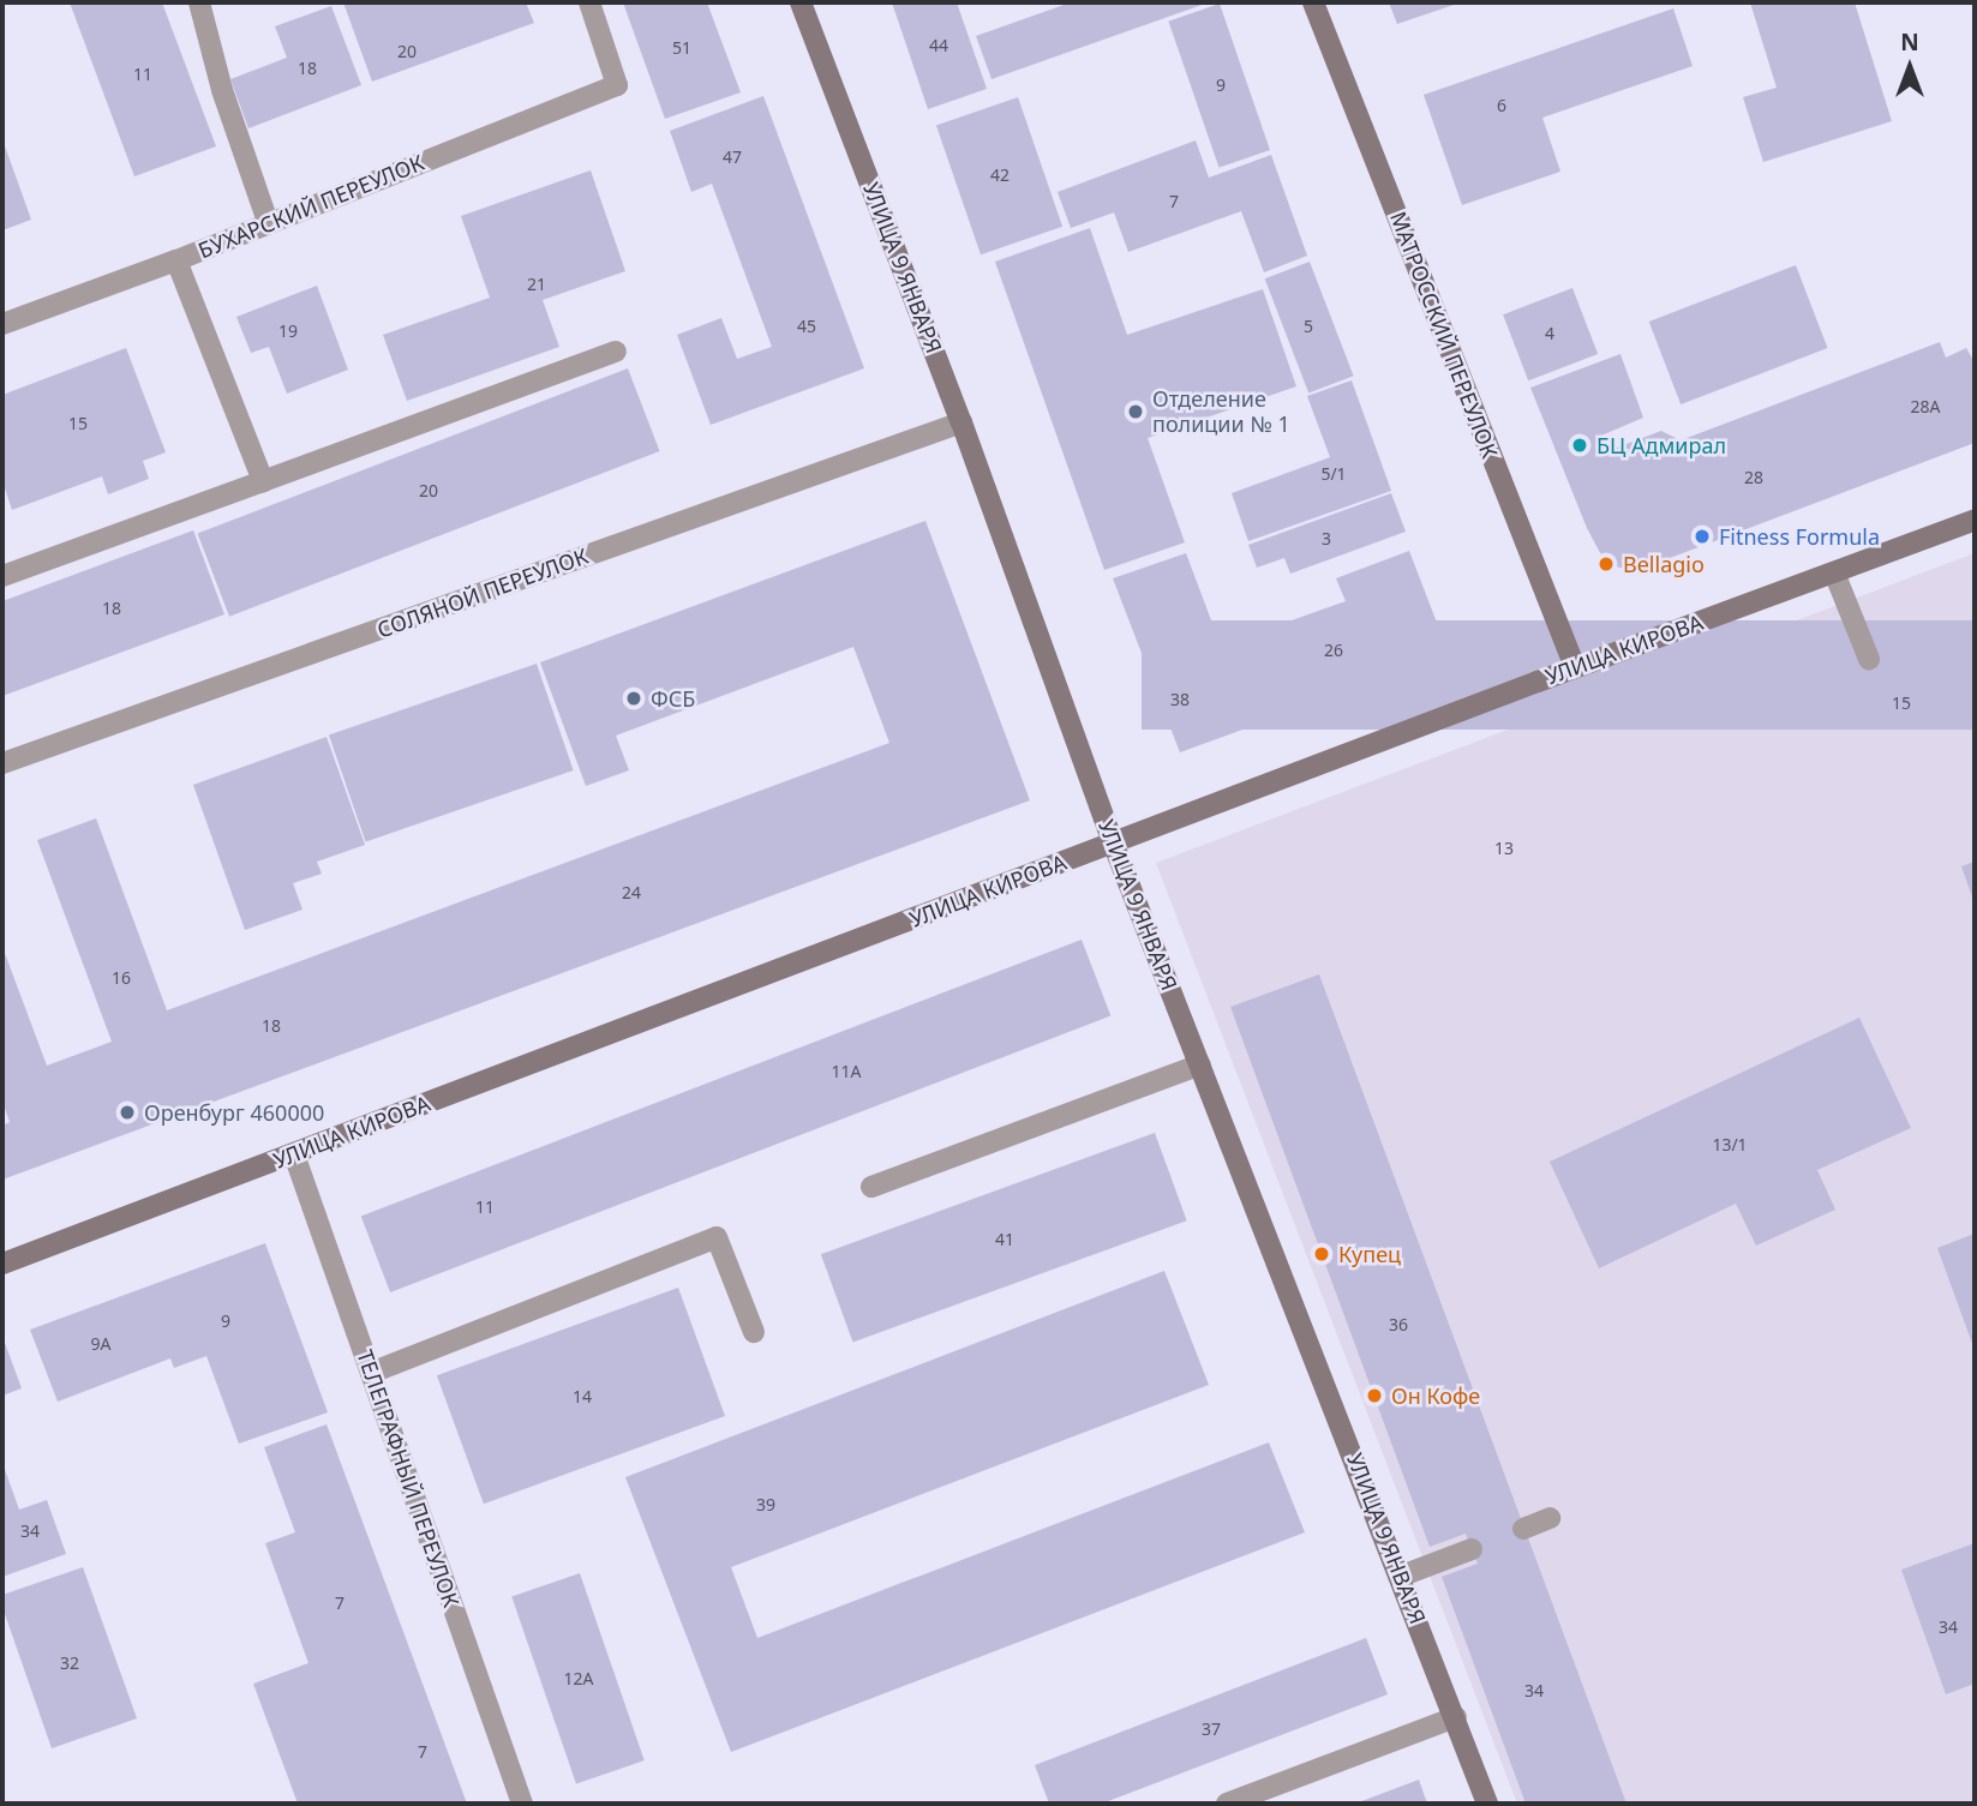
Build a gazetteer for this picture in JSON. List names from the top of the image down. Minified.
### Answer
{"streets":{"main road":["УЛИЦА 9 ЯНВАРЯ","МАТРОССКИЙ ПЕРЕУЛОК","УЛИЦА КИРОВА"],"street":["БУХАРСКИЙ ПЕРЕУЛОК","СОЛЯНОЙ ПЕРЕУЛОК","ТЕЛЕГРАФНЫЙ ПЕРЕУЛОК"]},"crossings":[["УЛИЦА 9 ЯНВАРЯ","СОЛЯНОЙ ПЕРЕУЛОК"],["УЛИЦА 9 ЯНВАРЯ","УЛИЦА КИРОВА"],["МАТРОССКИЙ ПЕРЕУЛОК","УЛИЦА КИРОВА"],["УЛИЦА КИРОВА","ТЕЛЕГРАФНЫЙ ПЕРЕУЛОК"]],"places":["Отделение полиции № 1","БЦ Адмирал","Fitness Formula","Bellagio","ФСБ","Оренбург 460000","Купец","Он Кофе"],"house_numbers":["44","51","20","18","11","9","6","47","42","7","21","45","5","19","4","28А","15","5/1","28","20","3","18","26","38","15","13","24","16","18","11А","13/1","11","41","9","36","9А","14","39","34","7","34","32","12А","34","37","7"],"north":"top"}
